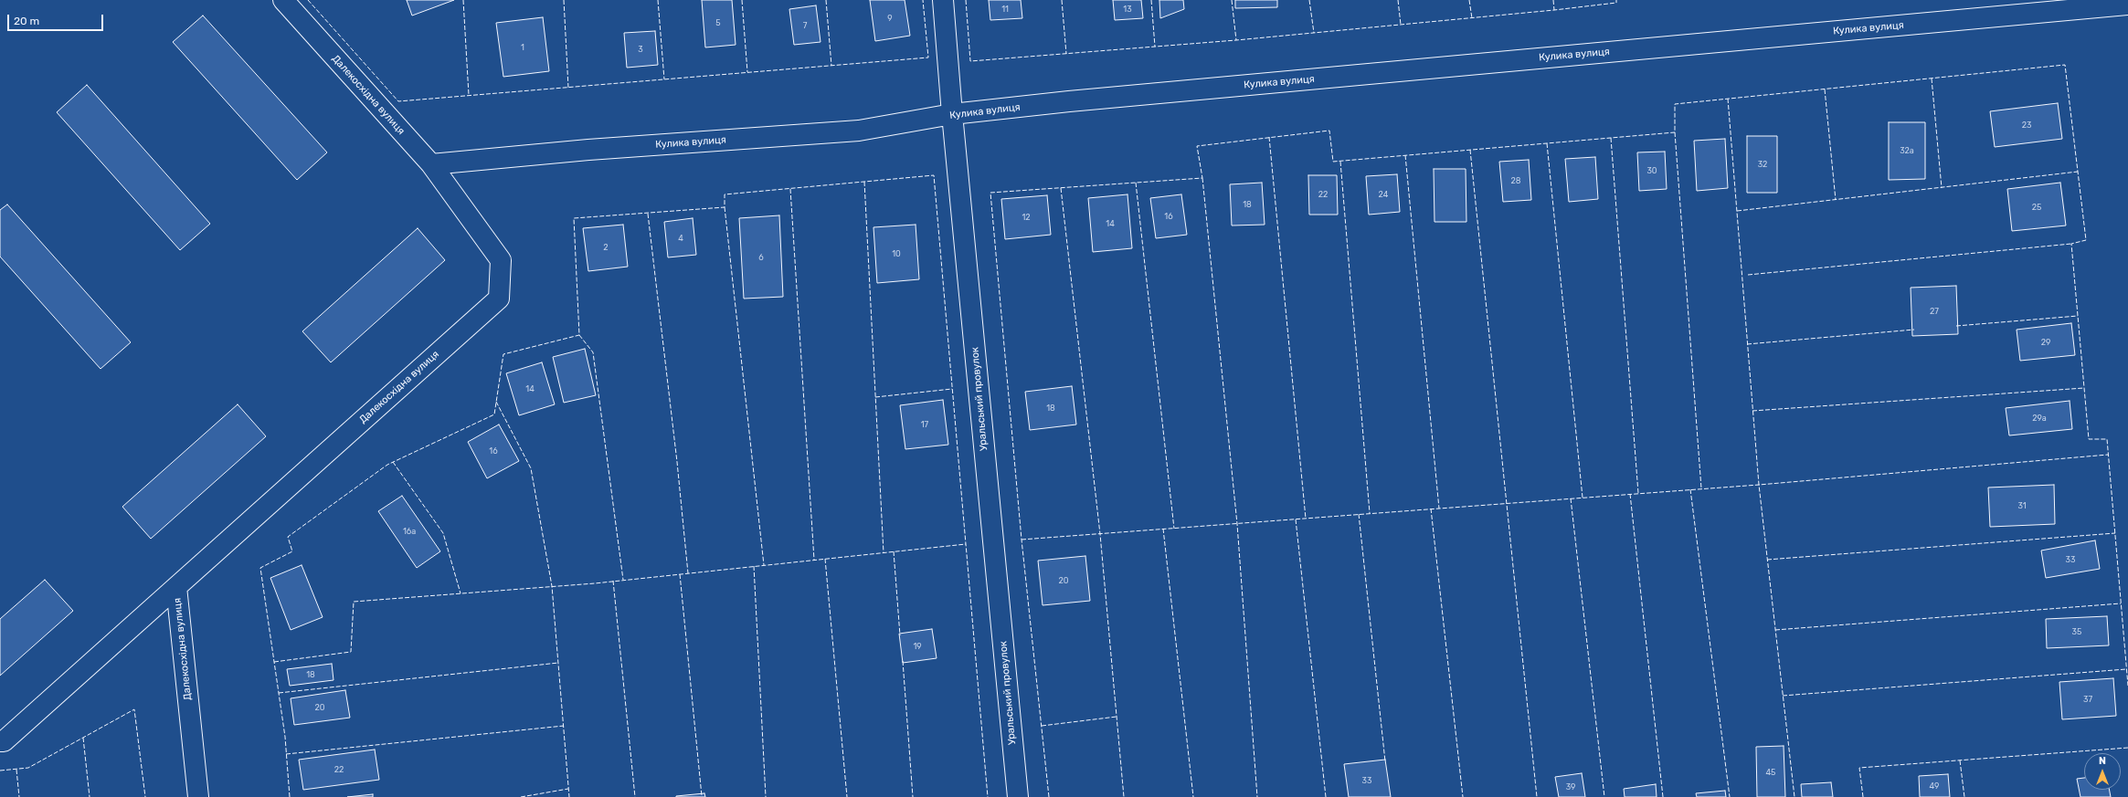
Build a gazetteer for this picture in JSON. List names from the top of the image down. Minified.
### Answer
{"streets":{"street":["Кулика вулиця","Далекосхідна вулиця","Уральський провулок"]},"crossings":[["Кулика вулиця","Далекосхідна вулиця"],["Кулика вулиця","Уральський провулок"]],"house_numbers":["11","13","9","5","7","1","3","23","32а","32","30","28","22","24","18","25","16","12","14","4","2","10","6","27","29","14","18","29а","17","16","31","16а","33","20","35","19","18","37","20","22","45","33","49","39"],"scale_bar":"20 m","north":"top"}
